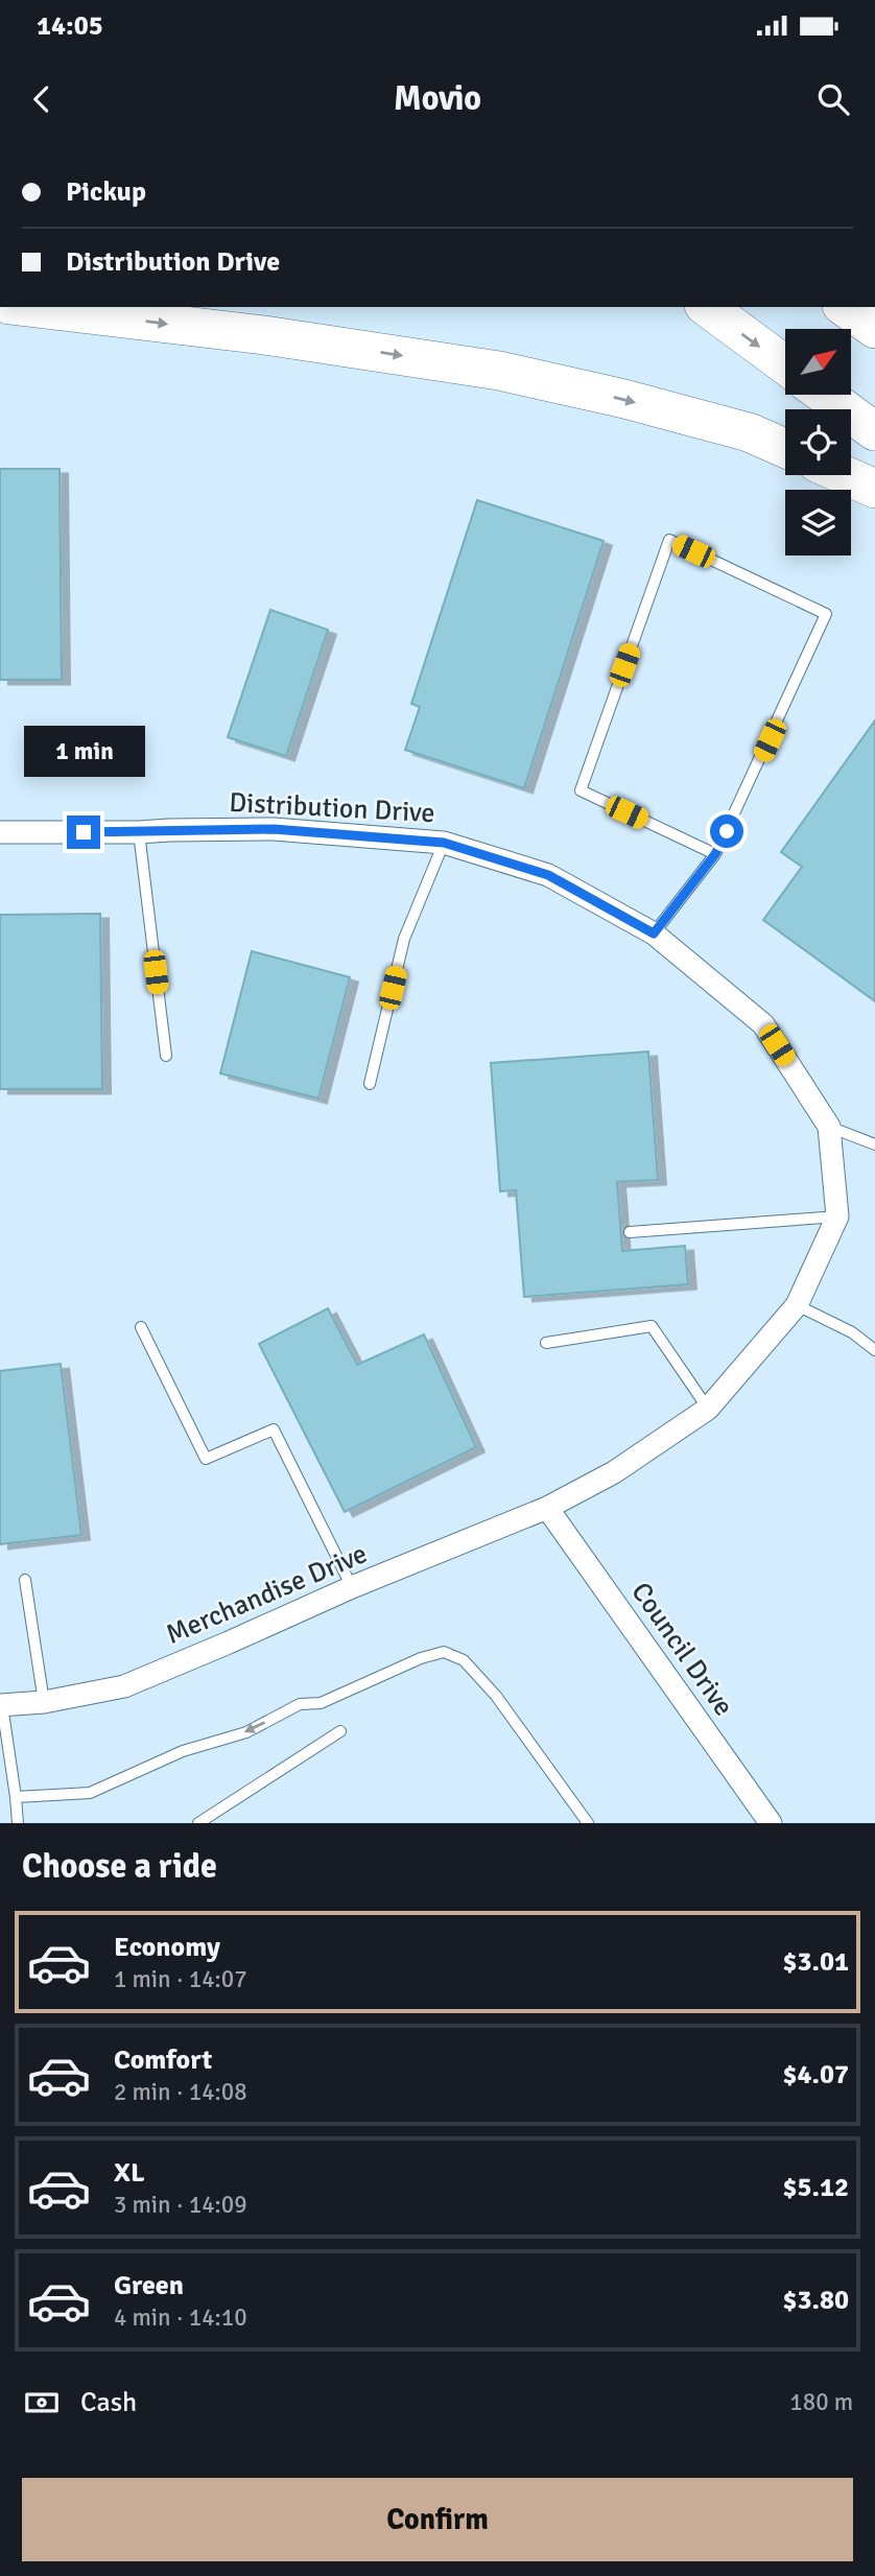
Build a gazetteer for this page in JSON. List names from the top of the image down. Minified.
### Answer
{"streets":{"street":["Distribution Drive","Merchandise Drive","Council Drive"]},"crossings":[["Distribution Drive","Merchandise Drive"],["Distribution Drive","Council Drive"],["Merchandise Drive","Council Drive"]],"north":"top right","page":{"status":"14:05","header":"Movio","banner":["Pickup","Distribution Drive"],"bubble":"1 min","heading":"Choose a ride","list":[{"name":"Economy","note":"1 min · 14:07","value":"$3.01"},{"name":"Comfort","note":"2 min · 14:08","value":"$4.07"},{"name":"XL","note":"3 min · 14:09","value":"$5.12"},{"name":"Green","note":"4 min · 14:10","value":"$3.80"}],"pay":["Cash","180 m"],"buttons":"Confirm"}}
